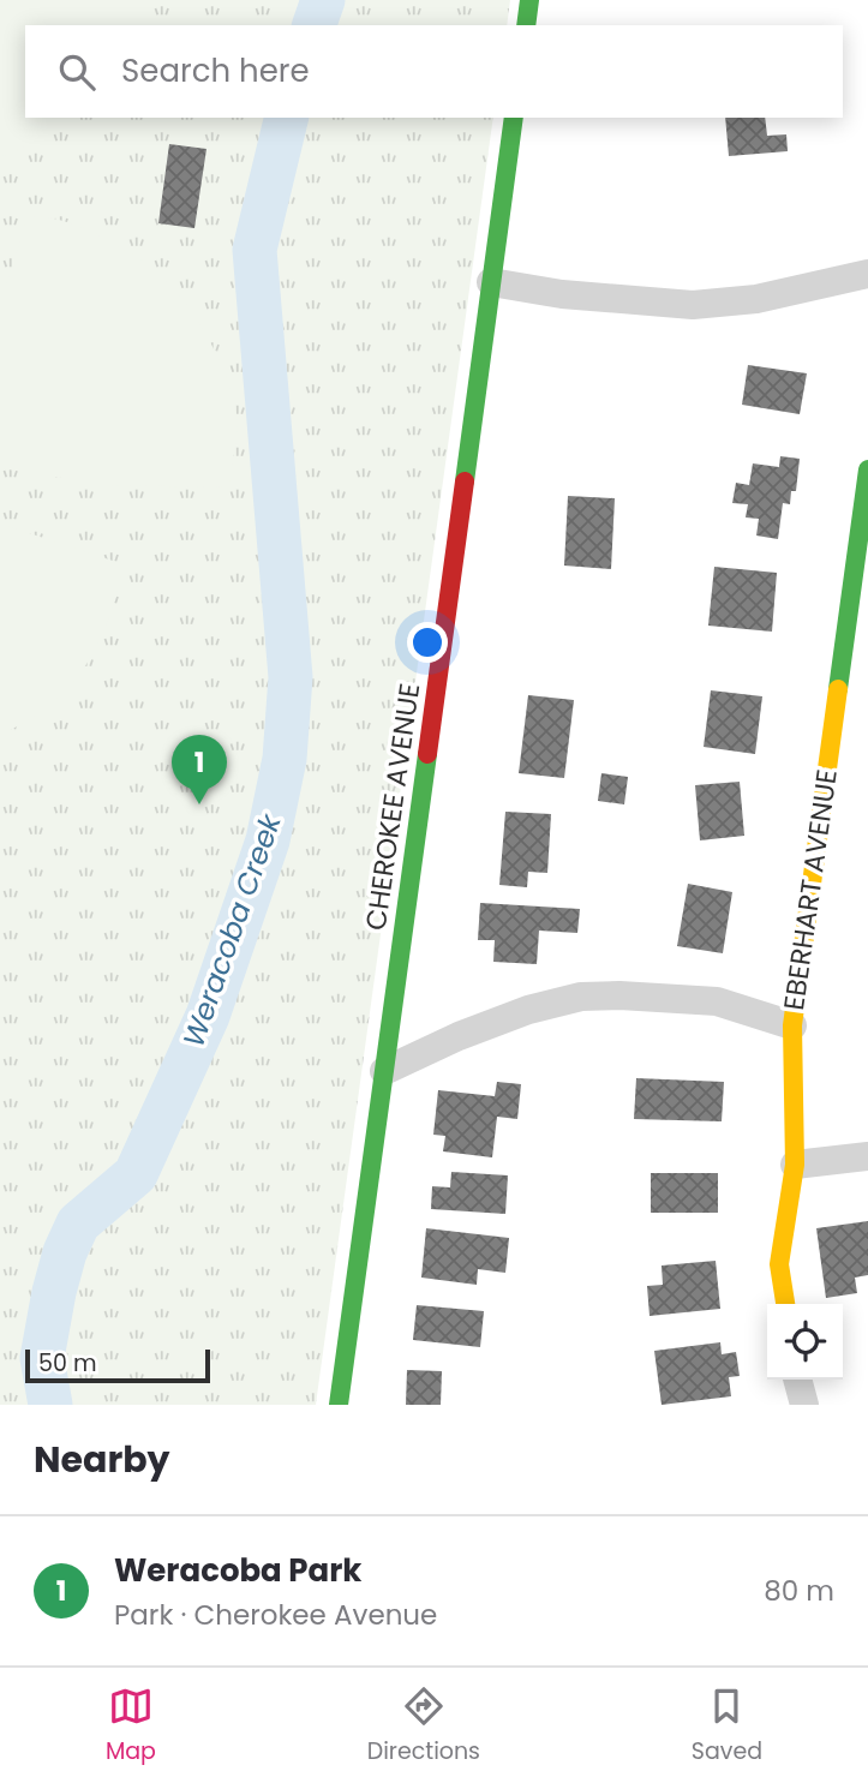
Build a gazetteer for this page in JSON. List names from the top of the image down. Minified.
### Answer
{"streets":{"street":["CHEROKEE AVENUE","EBERHART AVENUE"]},"water":["Weracoba Creek"],"scale_bar":"50 m","page":{"search":"Search here","pins":"1","scale":"50 m","heading":"Nearby","list":[{"mark":"1","name":"Weracoba Park","note":"Park · Cherokee Avenue","value":"80 m"}],"nav":["Map","Directions","Saved"]}}
